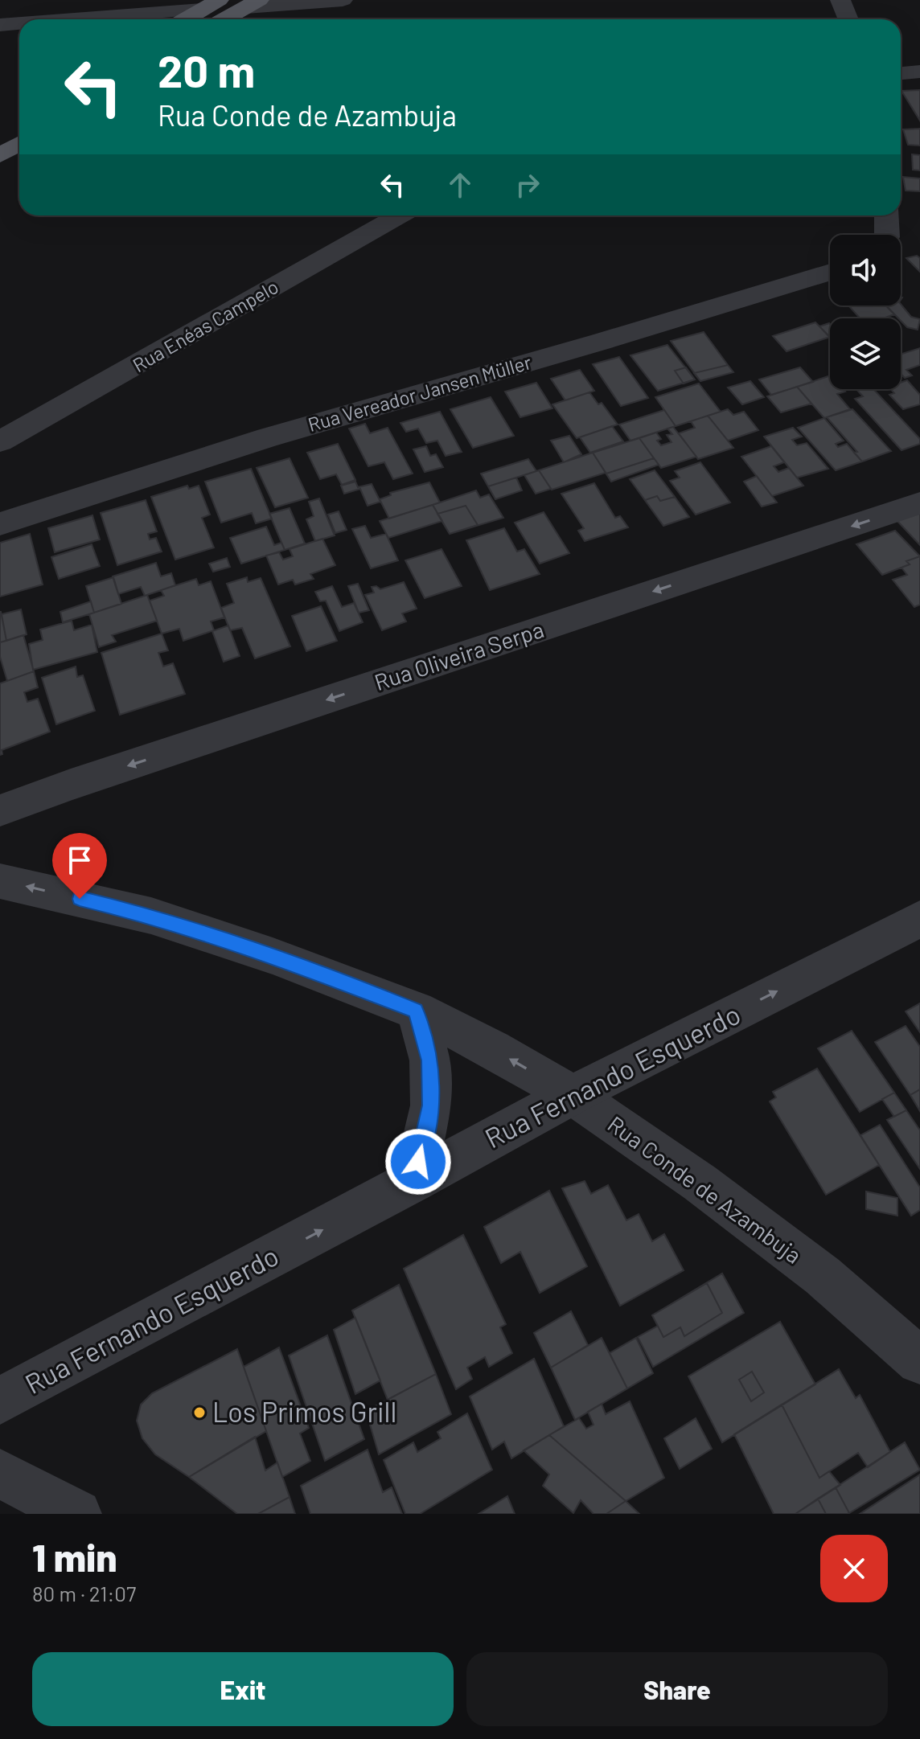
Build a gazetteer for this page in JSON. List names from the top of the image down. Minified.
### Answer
{"streets":{"street":["Rua Enéas Campelo","Rua Vereador Jansen Müller","Rua Oliveira Serpa","Rua Fernando Esquerdo","Rua Conde de Azambuja"]},"crossings":[["Rua Fernando Esquerdo","Rua Conde de Azambuja"]],"one_way":["Rua Oliveira Serpa","Rua Fernando Esquerdo","Rua Conde de Azambuja"],"places":["Los Primos Grill"],"page":{"turn":["20 m","Rua Conde de Azambuja"],"heading":["1 min","80 m · 21:07"],"buttons":["Exit","Share"]}}
